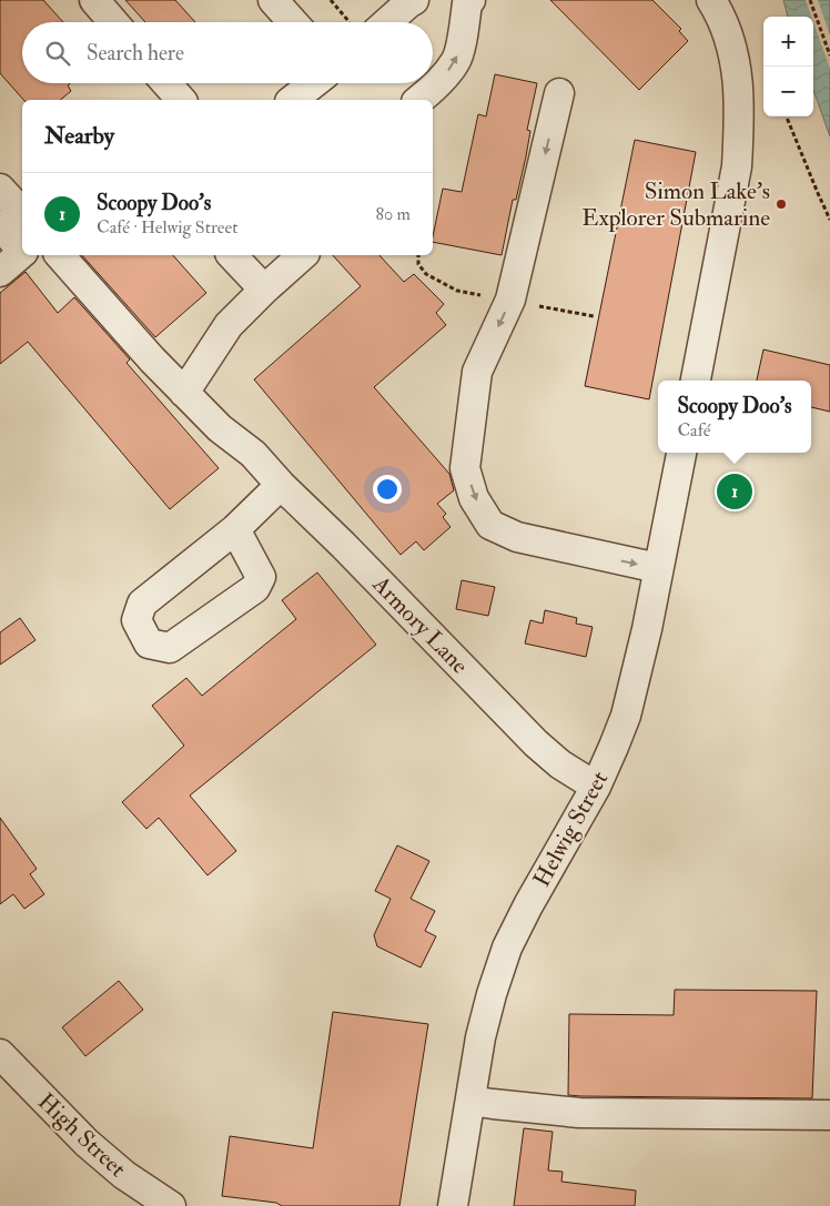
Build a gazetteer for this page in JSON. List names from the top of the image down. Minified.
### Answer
{"streets":{"street":["Armory Lane","Helwig Street","High Street"]},"crossings":[["Armory Lane","Helwig Street"]],"places":["Simon Lake's Explorer Submarine"],"page":{"map_buttons":["+","−"],"search":"Search here","heading":"Nearby","list":[{"mark":"1","name":"Scoopy Doo's","note":"Café · Helwig Street","value":"80 m"}],"popup":["Scoopy Doo's","Café"],"pins":"1"}}
